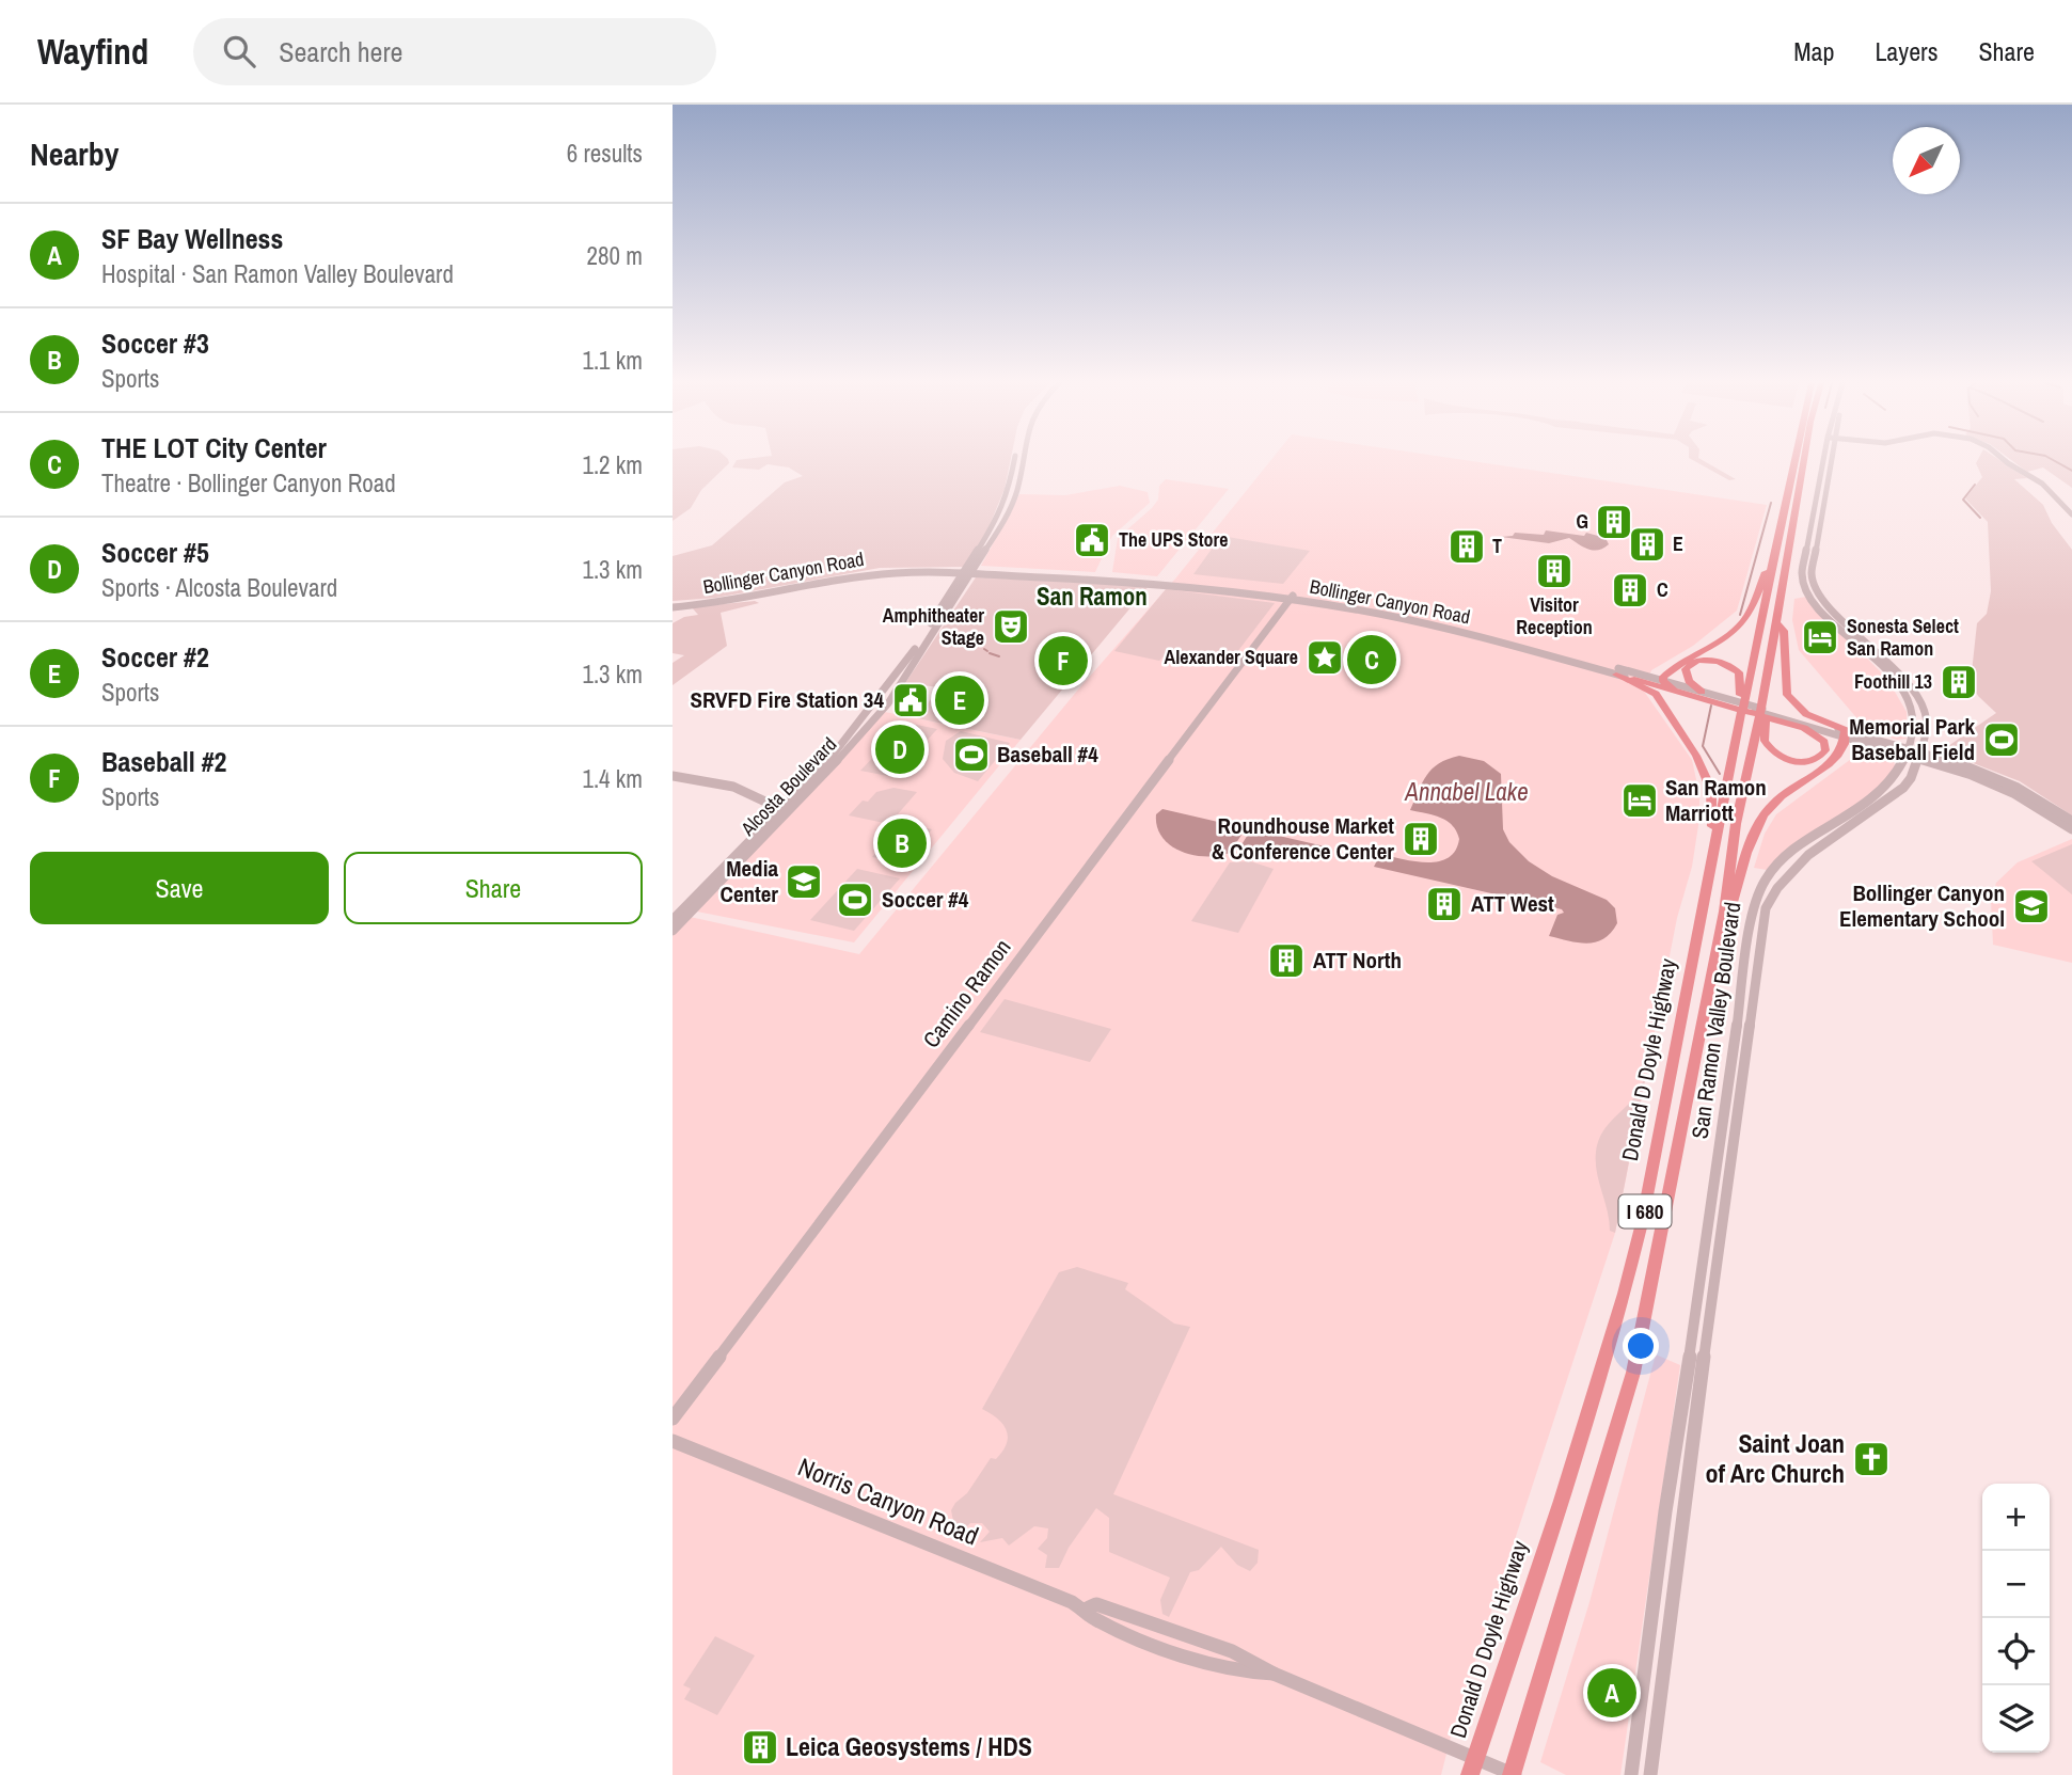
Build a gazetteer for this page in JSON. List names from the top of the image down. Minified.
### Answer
{"streets":{"highway":["Donald D Doyle Highway","I 680"],"main road":["Bollinger Canyon Road","Alcosta Boulevard","Camino Ramon","San Ramon Valley Boulevard","Norris Canyon Road"]},"crossings":[["Bollinger Canyon Road","Alcosta Boulevard"],["Bollinger Canyon Road","Camino Ramon"],["Donald D Doyle Highway","Norris Canyon Road"]],"districts":["San Ramon"],"water":["Annabel Lake"],"places":{"building":["G","E","T","Visitor Reception","C","Foothill 13","Roundhouse Market & Conference Center","ATT West","ATT North","Leica Geosystems / HDS"],"public building":["The UPS Store","SRVFD Fire Station 34"],"theatre":["Amphitheater Stage"],"hotel":["Sonesta Select San Ramon","San Ramon Marriott"],"place":["Alexander Square"],"sports":["Memorial Park Baseball Field","Baseball #4","Soccer #4"],"school or university":["Media Center","Bollinger Canyon Elementary School"],"church":["Saint Joan of Arc Church"]},"north":"bottom left","page":{"header":"Wayfind","search":"Search here","nav":["Map","Layers","Share"],"heading":["Nearby","6 results"],"list":[{"mark":"A","name":"SF Bay Wellness","note":"Hospital · San Ramon Valley Boulevard","value":"280 m"},{"mark":"B","name":"Soccer #3","note":"Sports","value":"1.1 km"},{"mark":"C","name":"THE LOT City Center","note":"Theatre · Bollinger Canyon Road","value":"1.2 km"},{"mark":"D","name":"Soccer #5","note":"Sports · Alcosta Boulevard","value":"1.3 km"},{"mark":"E","name":"Soccer #2","note":"Sports","value":"1.3 km"},{"mark":"F","name":"Baseball #2","note":"Sports","value":"1.4 km"}],"pins":["C","F","E","D","B","A"],"buttons":["Save","Share"],"map_buttons":["+","−"]}}
